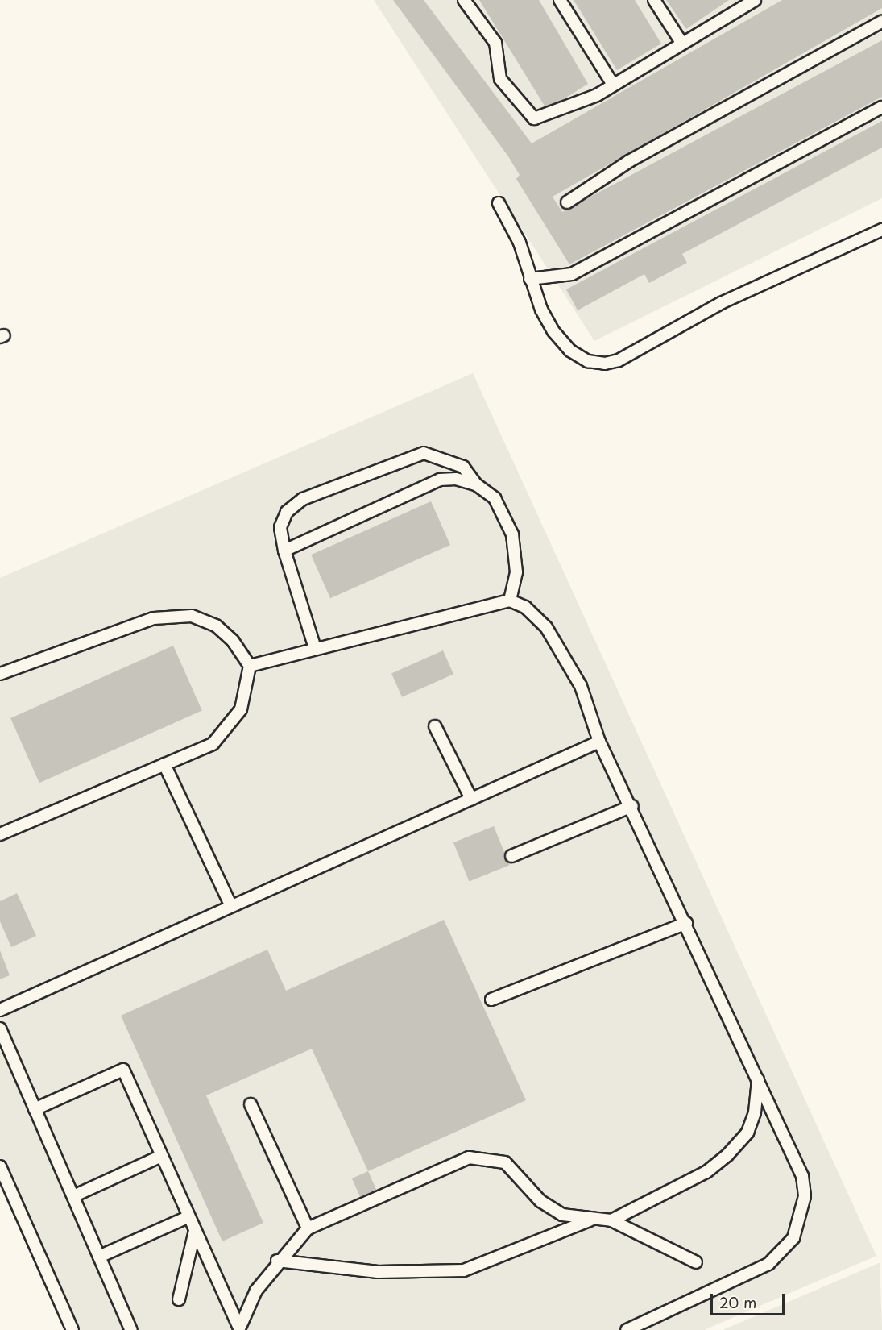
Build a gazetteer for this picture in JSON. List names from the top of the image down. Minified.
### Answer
{"scale_bar":"20 m"}
